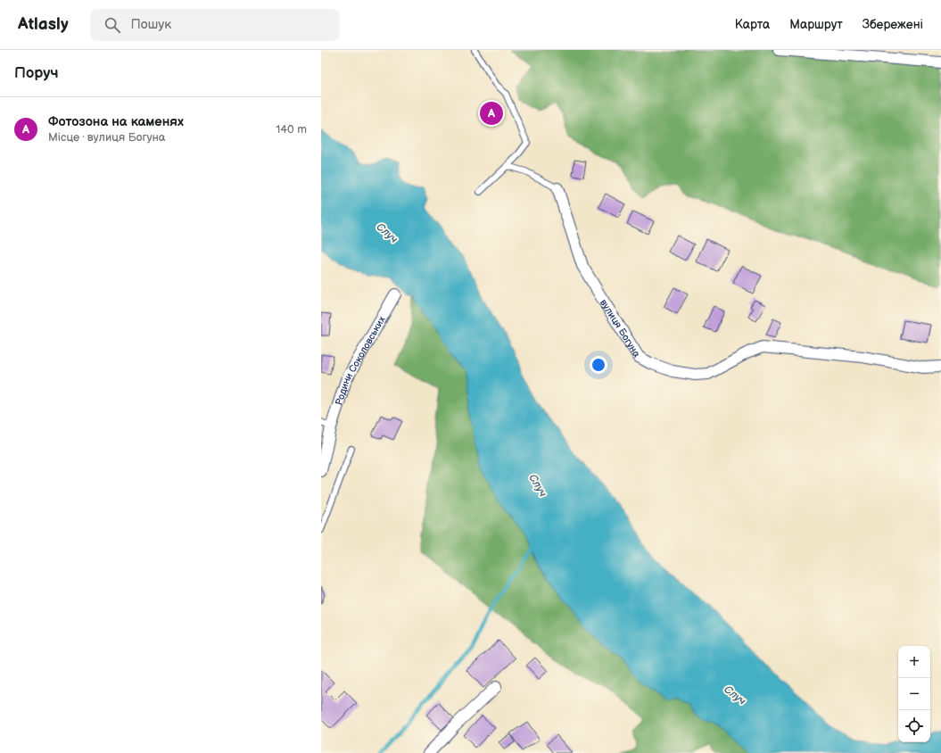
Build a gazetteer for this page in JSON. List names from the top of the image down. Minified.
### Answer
{"streets":{"street":["вулиця Богуна","Родини Соколовських"]},"water":["Случ"],"page":{"header":"Atlasly","search":"Пошук","nav":["Карта","Маршрут","Збережені"],"heading":"Поруч","list":[{"mark":"A","name":"Фотозона на каменях","note":"Місце · вулиця Богуна","value":"140 m"}],"pins":"A","map_buttons":["+","−"]}}
